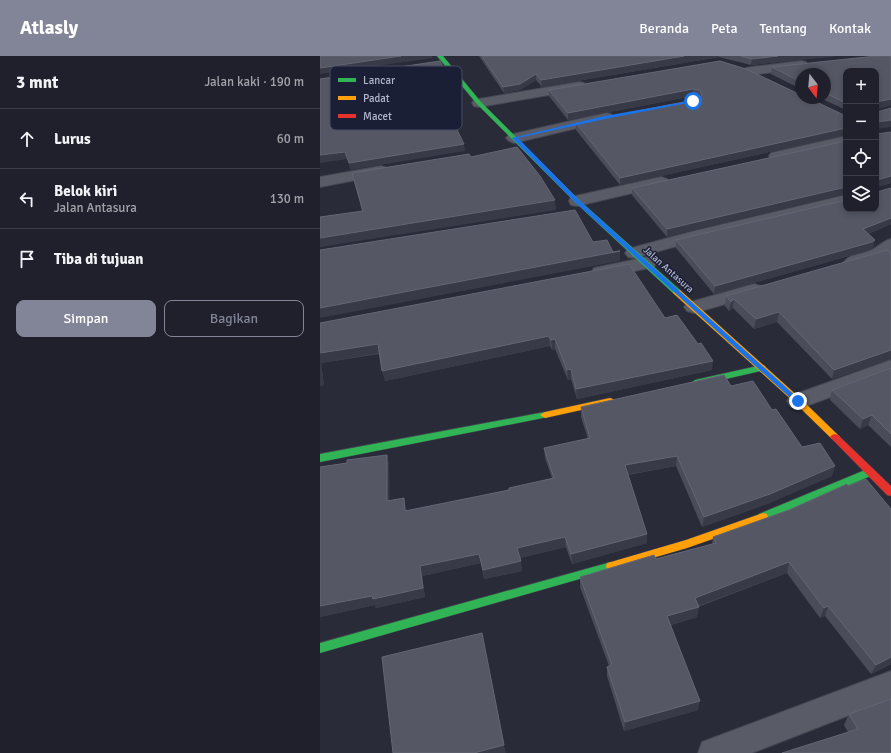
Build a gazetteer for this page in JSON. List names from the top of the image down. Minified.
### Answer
{"streets":{"main road":["Jalan Antasura"]},"legend":["Lancar","Padat","Macet"],"north":"bottom","page":{"header":"Atlasly","nav":["Beranda","Peta","Tentang","Kontak"],"heading":["3 mnt","Jalan kaki · 190 m"],"map_buttons":["+","−"],"list":[["Lurus","60 m"],["Belok kiri","Jalan Antasura","130 m"],"Tiba di tujuan"],"buttons":["Simpan","Bagikan"]}}
